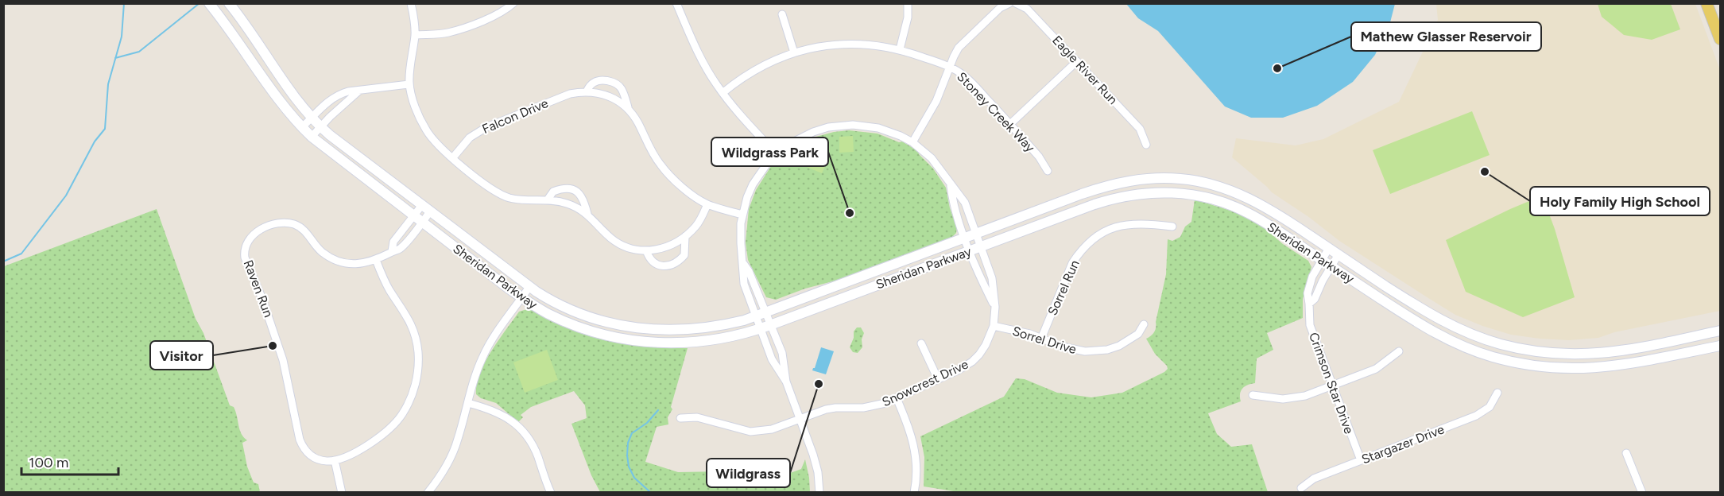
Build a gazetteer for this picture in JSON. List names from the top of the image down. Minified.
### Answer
{"streets":{"main road":["Sheridan Parkway"],"street":["Eagle River Run","Stoney Creek Way","Falcon Drive","Sorrel Run","Raven Run","Sorrel Drive","Snowcrest Drive","Crimson Star Drive","Stargazer Drive"]},"crossings":[["Falcon Drive","Snowcrest Drive"],["Sheridan Parkway","Raven Run"],["Sheridan Parkway","Snowcrest Drive"],["Sheridan Parkway","Crimson Star Drive"],["Sorrel Run","Sorrel Drive"],["Sorrel Drive","Snowcrest Drive"],["Crimson Star Drive","Stargazer Drive"]],"places":["Mathew Glasser Reservoir","Holy Family High School","Wildgrass Park","Visitor","Wildgrass"],"scale_bar":"100 m"}
